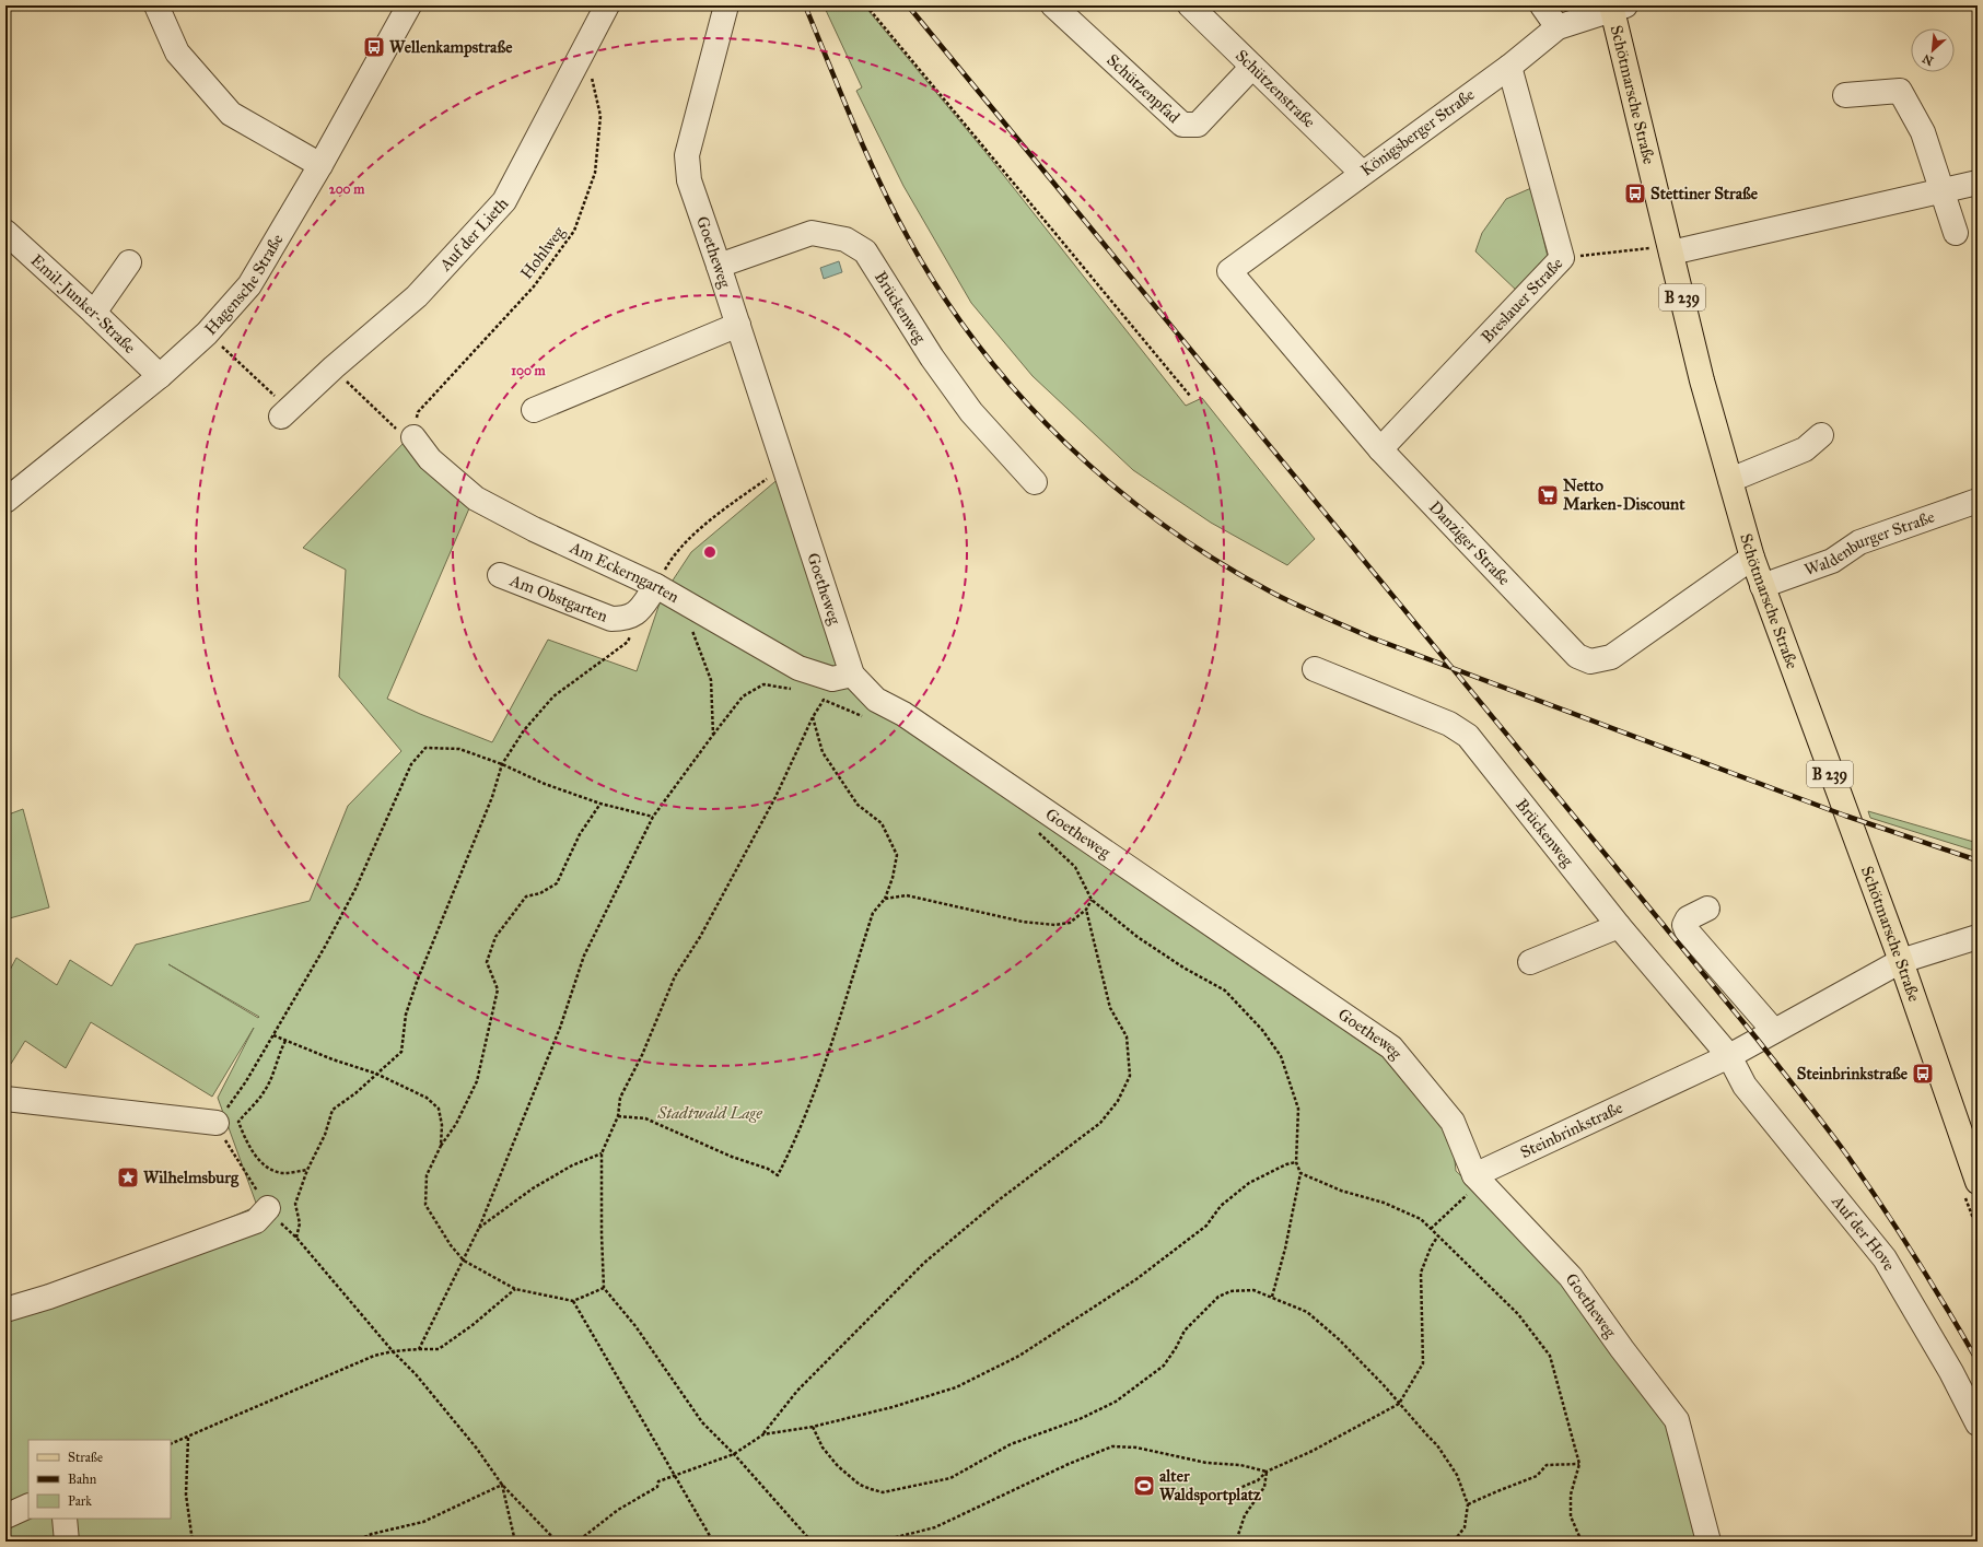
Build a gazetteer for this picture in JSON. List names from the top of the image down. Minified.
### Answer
{"streets":{"main road":["Schötmarsche Straße","B 239"],"street":["Schützenpfad","Schützenstraße","Königsberger Straße","Auf der Lieth","Goetheweg","Hagensche Straße","Breslauer Straße","Emil-Junker-Straße","Brückenweg","Danziger Straße","Waldenburger Straße","Am Eckerngarten","Am Obstgarten","Steinbrinkstraße","Auf der Hove"],"path":["Hohlweg"]},"crossings":[["Schützenpfad","Schützenstraße"],["Schützenstraße","Königsberger Straße"],["Schötmarsche Straße","Königsberger Straße"],["Schötmarsche Straße","Danziger Straße"],["Schötmarsche Straße","Waldenburger Straße"],["Schötmarsche Straße","Steinbrinkstraße"],["Königsberger Straße","Breslauer Straße"],["Königsberger Straße","Danziger Straße"],["Hohlweg","Am Eckerngarten"],["Goetheweg","Brückenweg"],["Goetheweg","Am Eckerngarten"],["Goetheweg","Steinbrinkstraße"],["Hagensche Straße","Emil-Junker-Straße"],["Breslauer Straße","Danziger Straße"],["Brückenweg","Steinbrinkstraße"],["Brückenweg","Auf der Hove"],["Steinbrinkstraße","Auf der Hove"]],"parks":["Stadtwald Lage"],"places":{"bus stop":["Wellenkampstraße","Stettiner Straße","Steinbrinkstraße"],"supermarket":["Netto Marken-Discount"],"place":["Wilhelmsburg"],"sports":["alter Waldsportplatz"]},"legend":["Straße","Bahn","Park"],"north":"bottom left","rings":["200 m","100 m"]}
